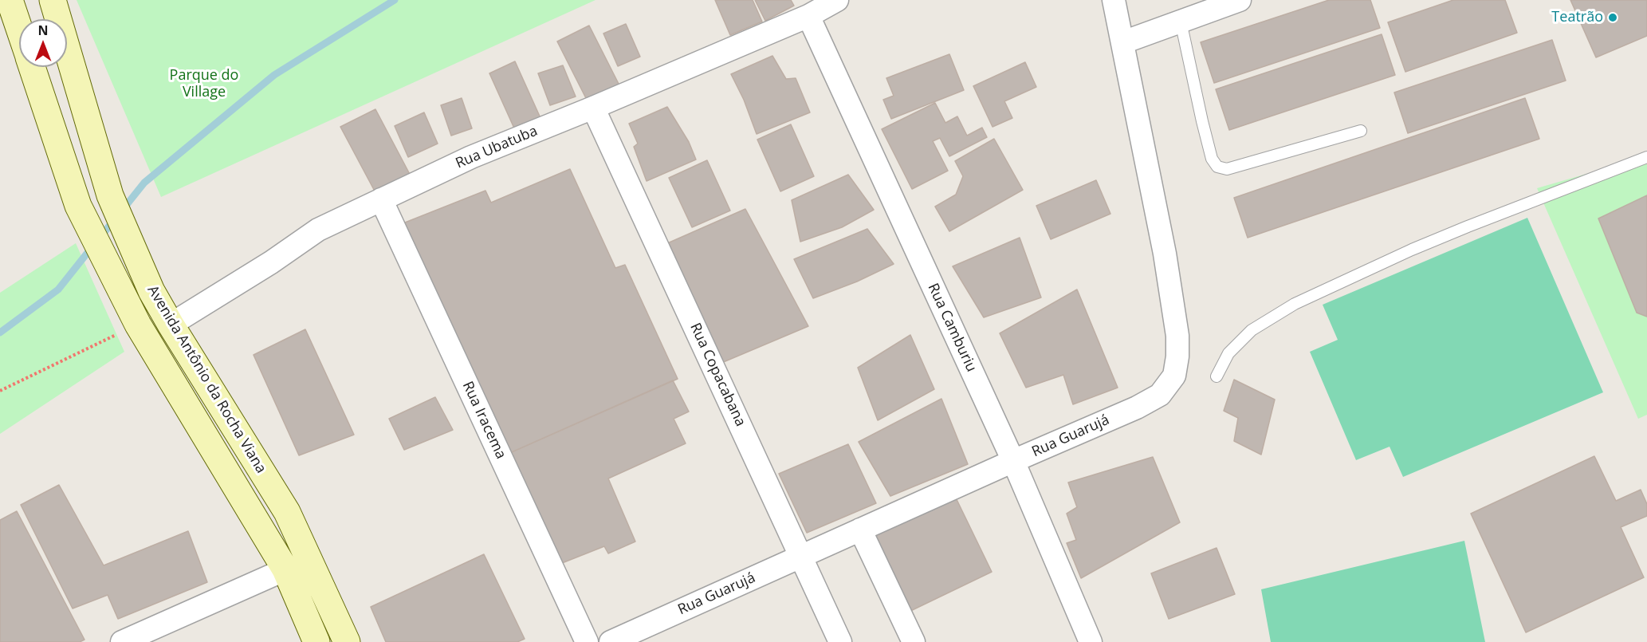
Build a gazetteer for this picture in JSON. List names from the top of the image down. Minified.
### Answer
{"streets":{"main road":["Avenida Antônio da Rocha Viana"],"street":["Rua Ubatuba","Rua Camburiu","Rua Copacabana","Rua Iracema","Rua Guarujá"]},"crossings":[["Rua Ubatuba","Rua Camburiu"],["Rua Ubatuba","Rua Copacabana"],["Rua Ubatuba","Avenida Antônio da Rocha Viana"],["Rua Ubatuba","Rua Iracema"],["Rua Camburiu","Rua Guarujá"],["Rua Copacabana","Rua Guarujá"]],"parks":["Parque do Village"],"places":["Teatrão"],"north":"top"}
